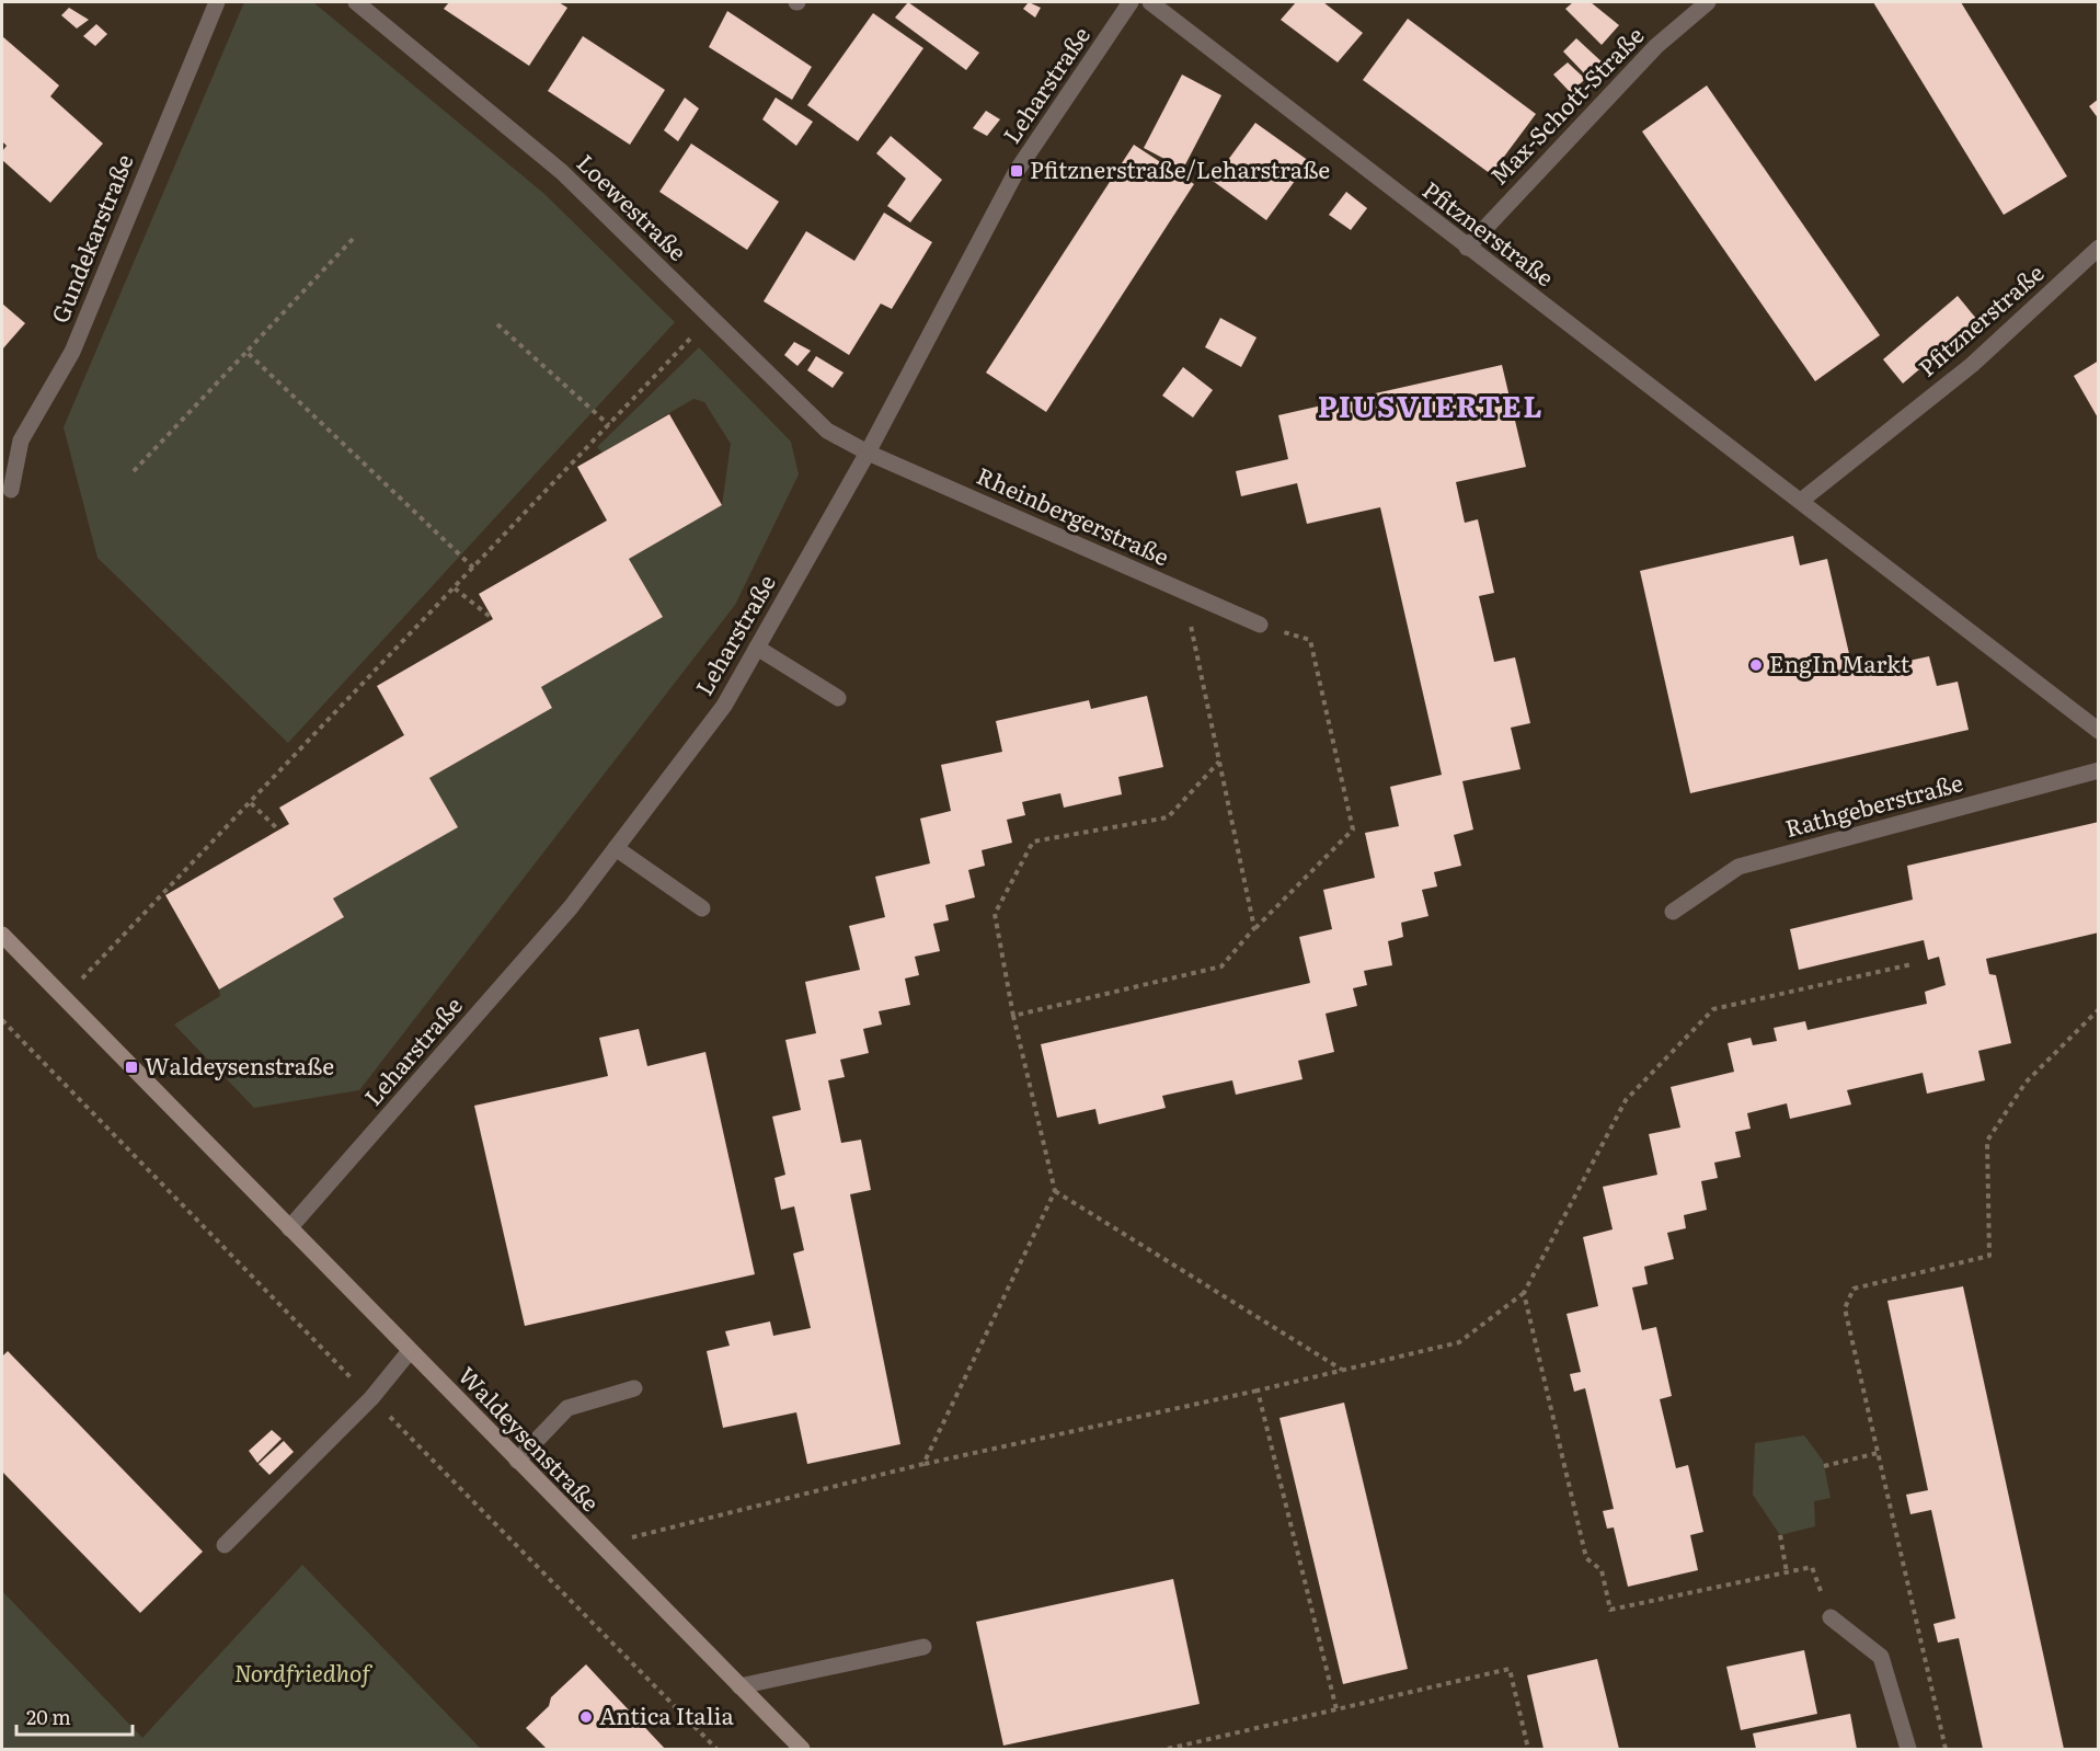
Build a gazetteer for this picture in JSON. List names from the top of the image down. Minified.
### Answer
{"streets":{"street":["Leharstraße","Max-Schott-Straße","Loewestraße","Pfitznerstraße","Gundekarstraße","Rheinbergerstraße","Rathgeberstraße","Waldeysenstraße"]},"crossings":[["Leharstraße","Loewestraße"],["Leharstraße","Rheinbergerstraße"],["Leharstraße","Waldeysenstraße"],["Max-Schott-Straße","Pfitznerstraße"],["Loewestraße","Rheinbergerstraße"]],"districts":["PIUSVIERTEL"],"parks":["Nordfriedhof"],"places":{"transit":["Pfitznerstraße/Leharstraße","Waldeysenstraße"],"other":["EngIn Markt","Antica Italia"]},"scale_bar":"20 m"}
